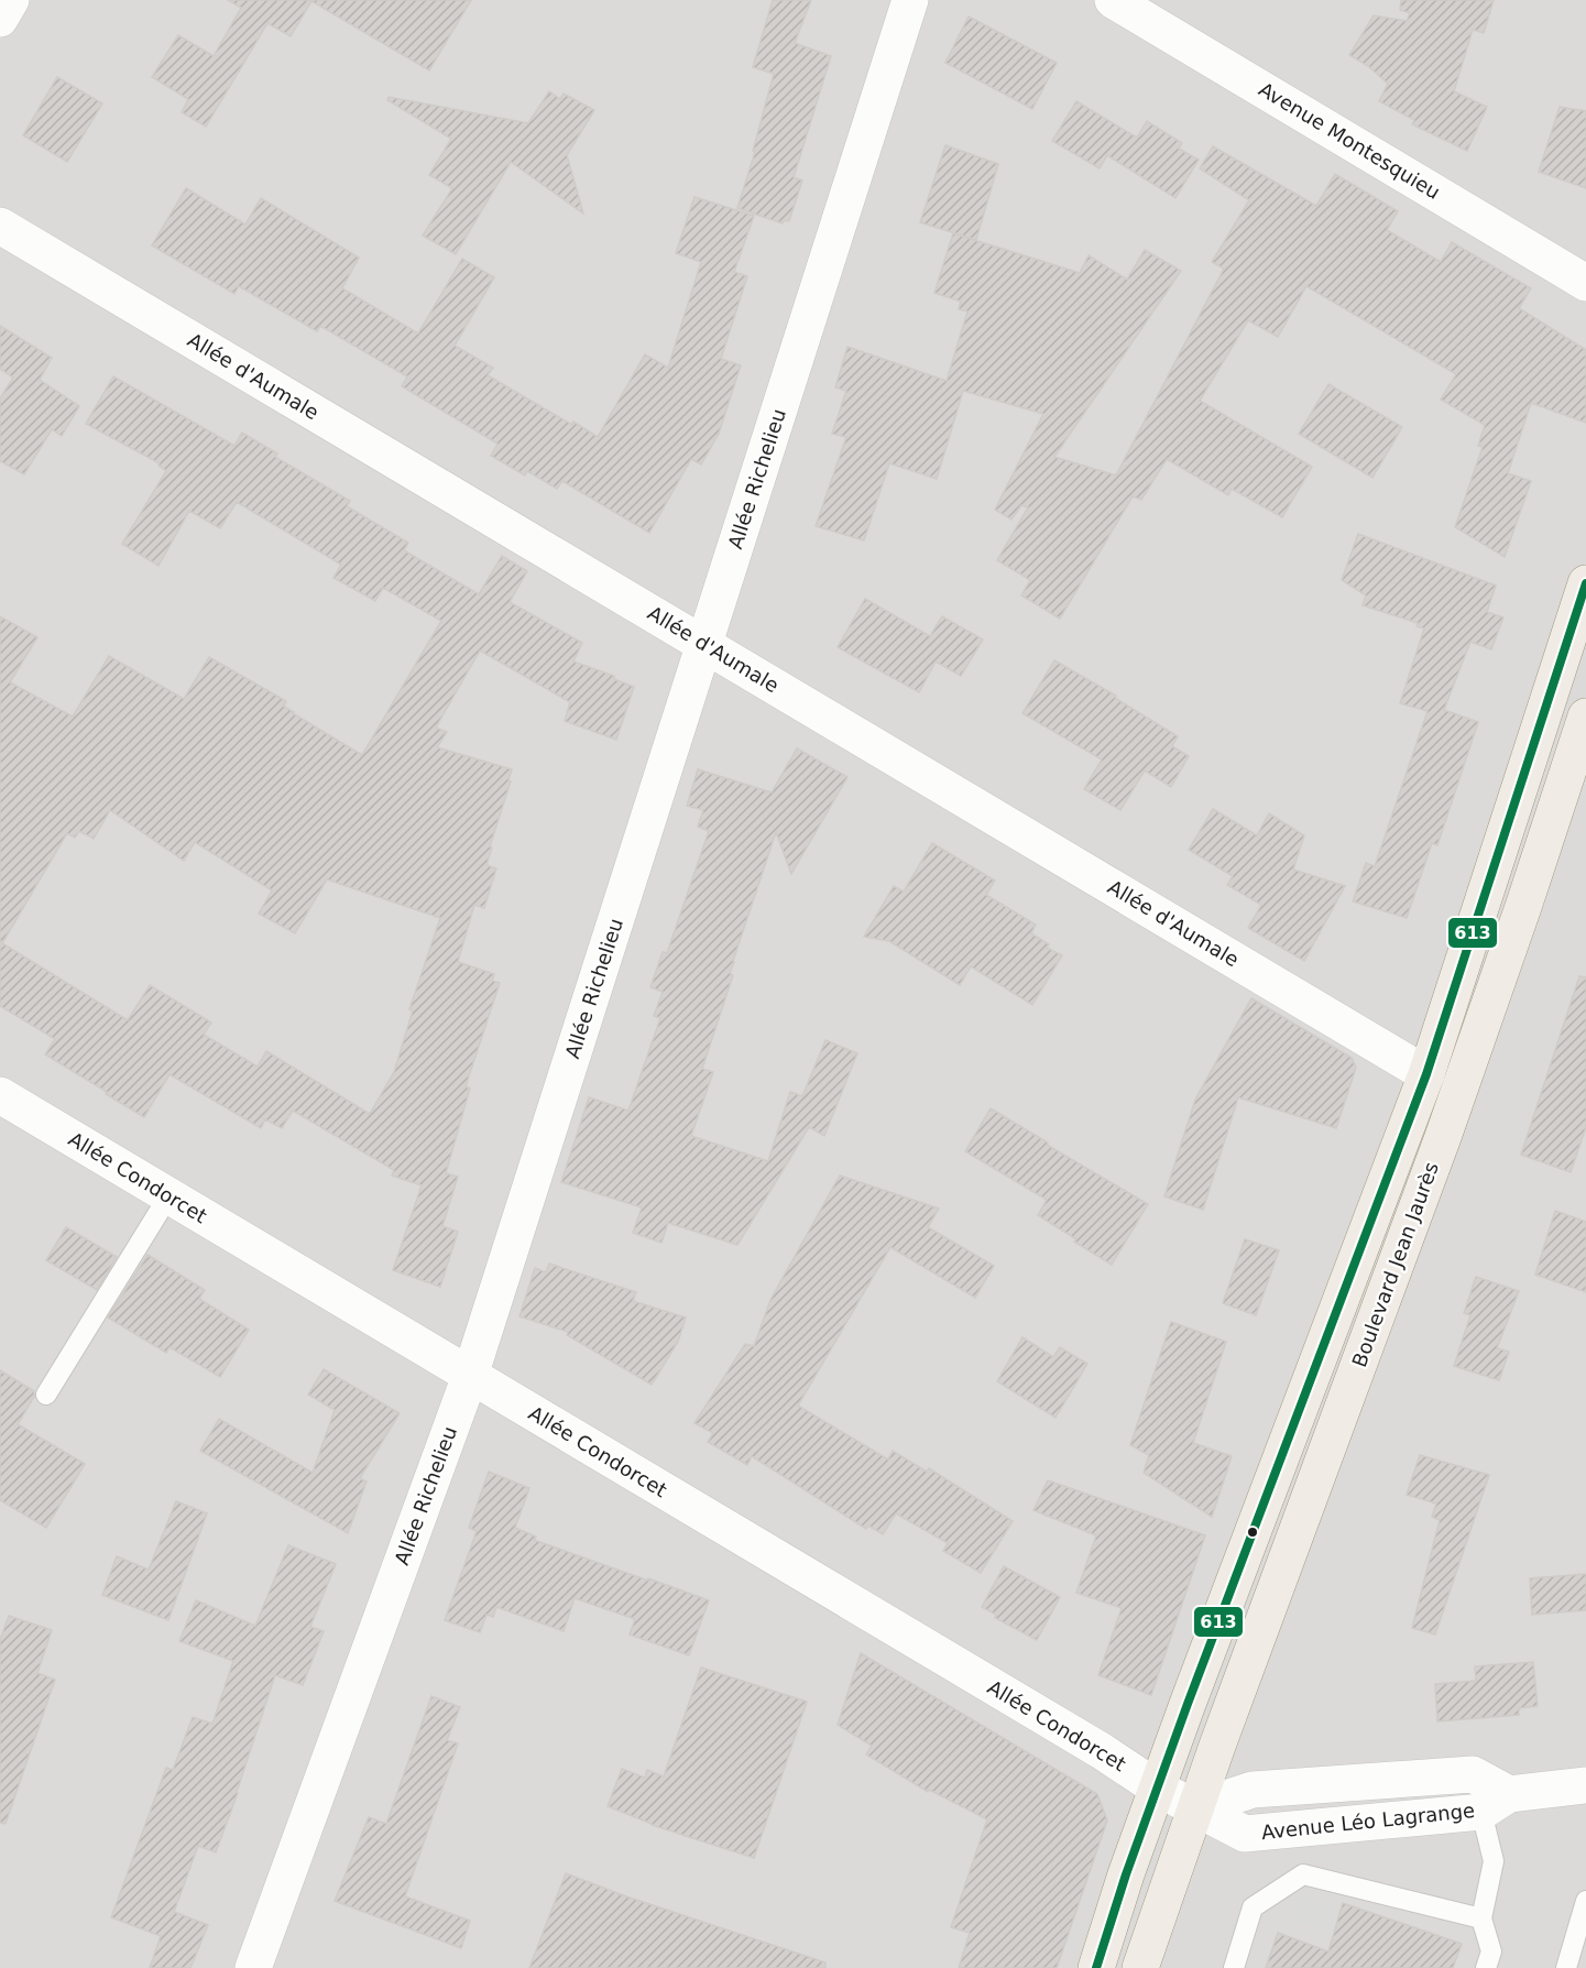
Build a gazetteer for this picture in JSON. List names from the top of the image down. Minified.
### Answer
{"streets":{"main road":["Boulevard Jean Jaurès"],"street":["Avenue Montesquieu","Allée d'Aumale","Allée Richelieu","Allée Condorcet","Avenue Léo Lagrange"]},"crossings":[["Allée d'Aumale","Allée Richelieu"],["Allée d'Aumale","Boulevard Jean Jaurès"],["Allée Richelieu","Allée Condorcet"],["Allée Condorcet","Boulevard Jean Jaurès"],["Allée Condorcet","Avenue Léo Lagrange"],["Boulevard Jean Jaurès","Avenue Léo Lagrange"]],"lines":["transit line 613"]}
